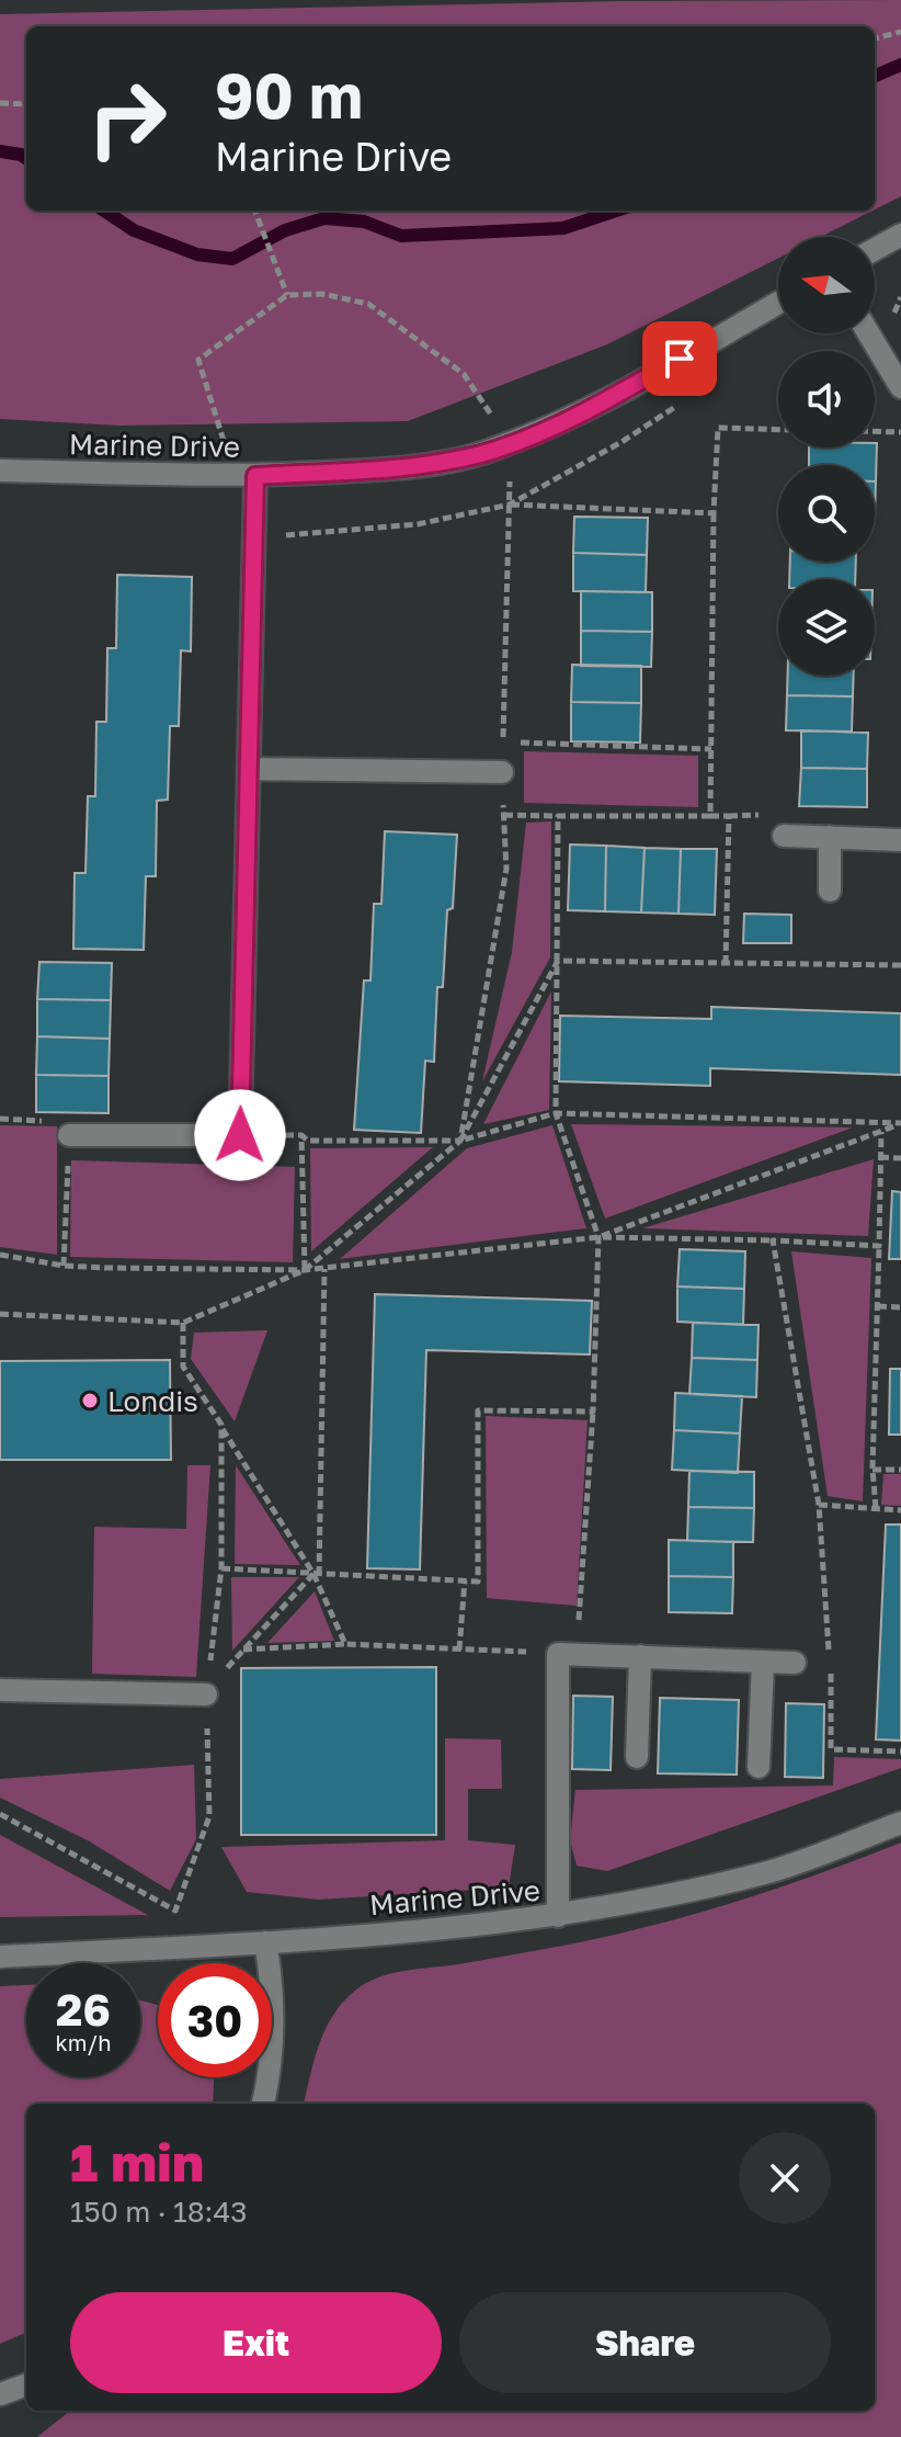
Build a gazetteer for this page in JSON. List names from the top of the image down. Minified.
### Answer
{"streets":{"street":["Marine Drive"]},"places":["Londis"],"north":"left","page":{"turn":["90 m","Marine Drive"],"speed":"26 km/h","limit":"30","heading":["1 min","150 m · 18:43"],"buttons":["Exit","Share"]}}
